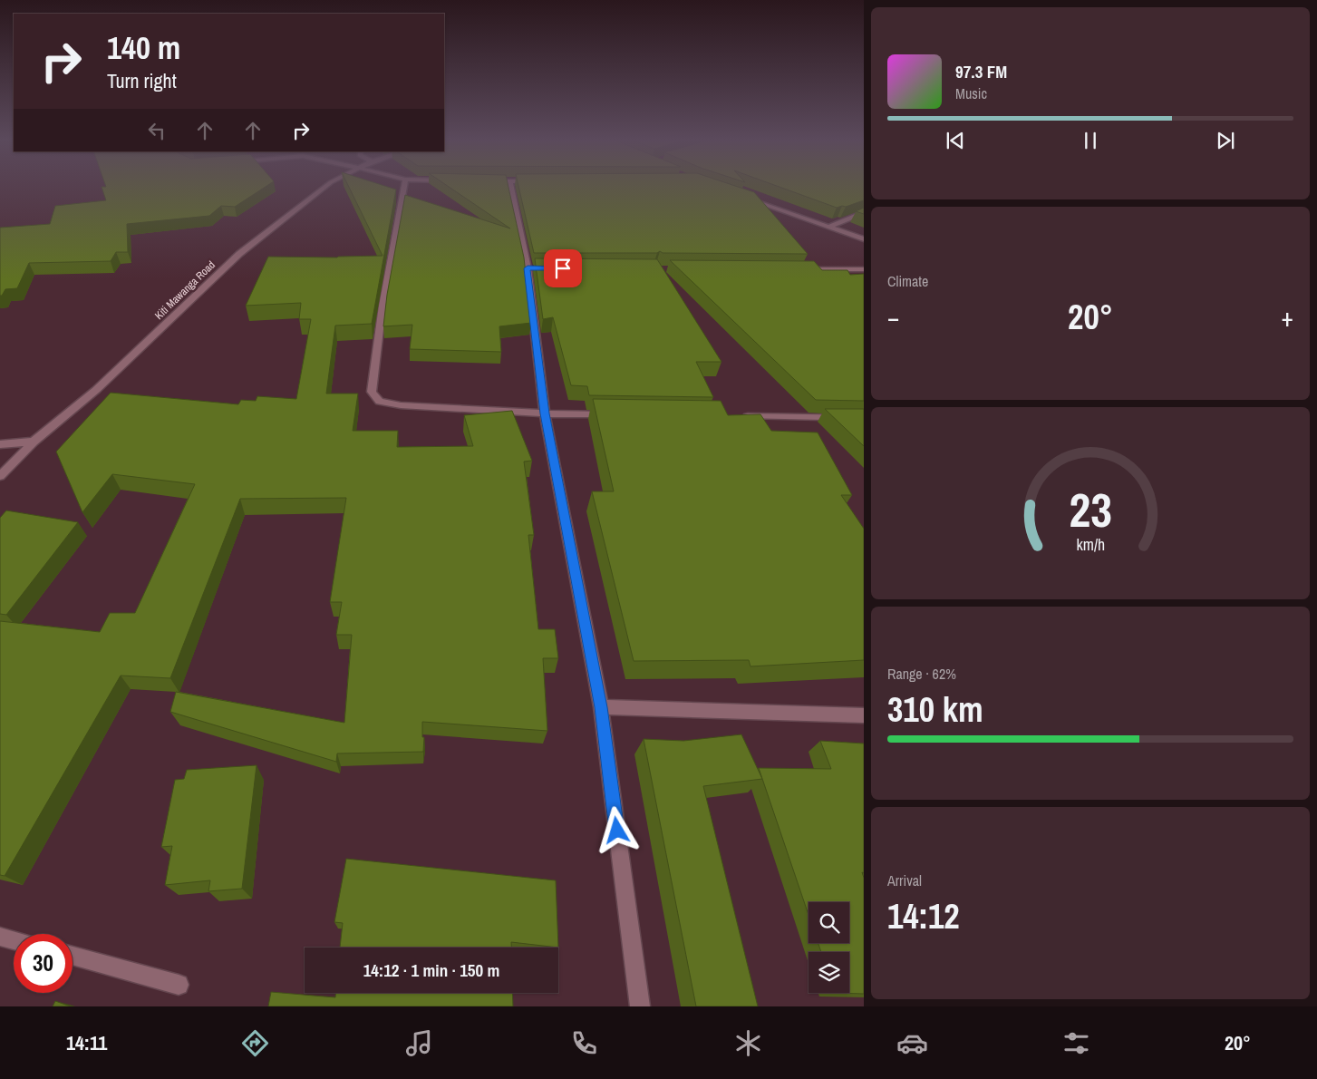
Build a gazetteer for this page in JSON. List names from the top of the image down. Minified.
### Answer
{"streets":{"street":["Kiti Mawanga Road"]},"page":{"turn":["140 m","Turn right"],"song":["97.3 FM","Music"],"tile":["Climate",["Range · 62%","310 km"],["Arrival","14:12"]],"heat":["−","20°","+"],"limit":"30","trip":"14:12 · 1 min · 150 m","tabs":["14:11","20°"],"gauge":["23","km/h"]}}
